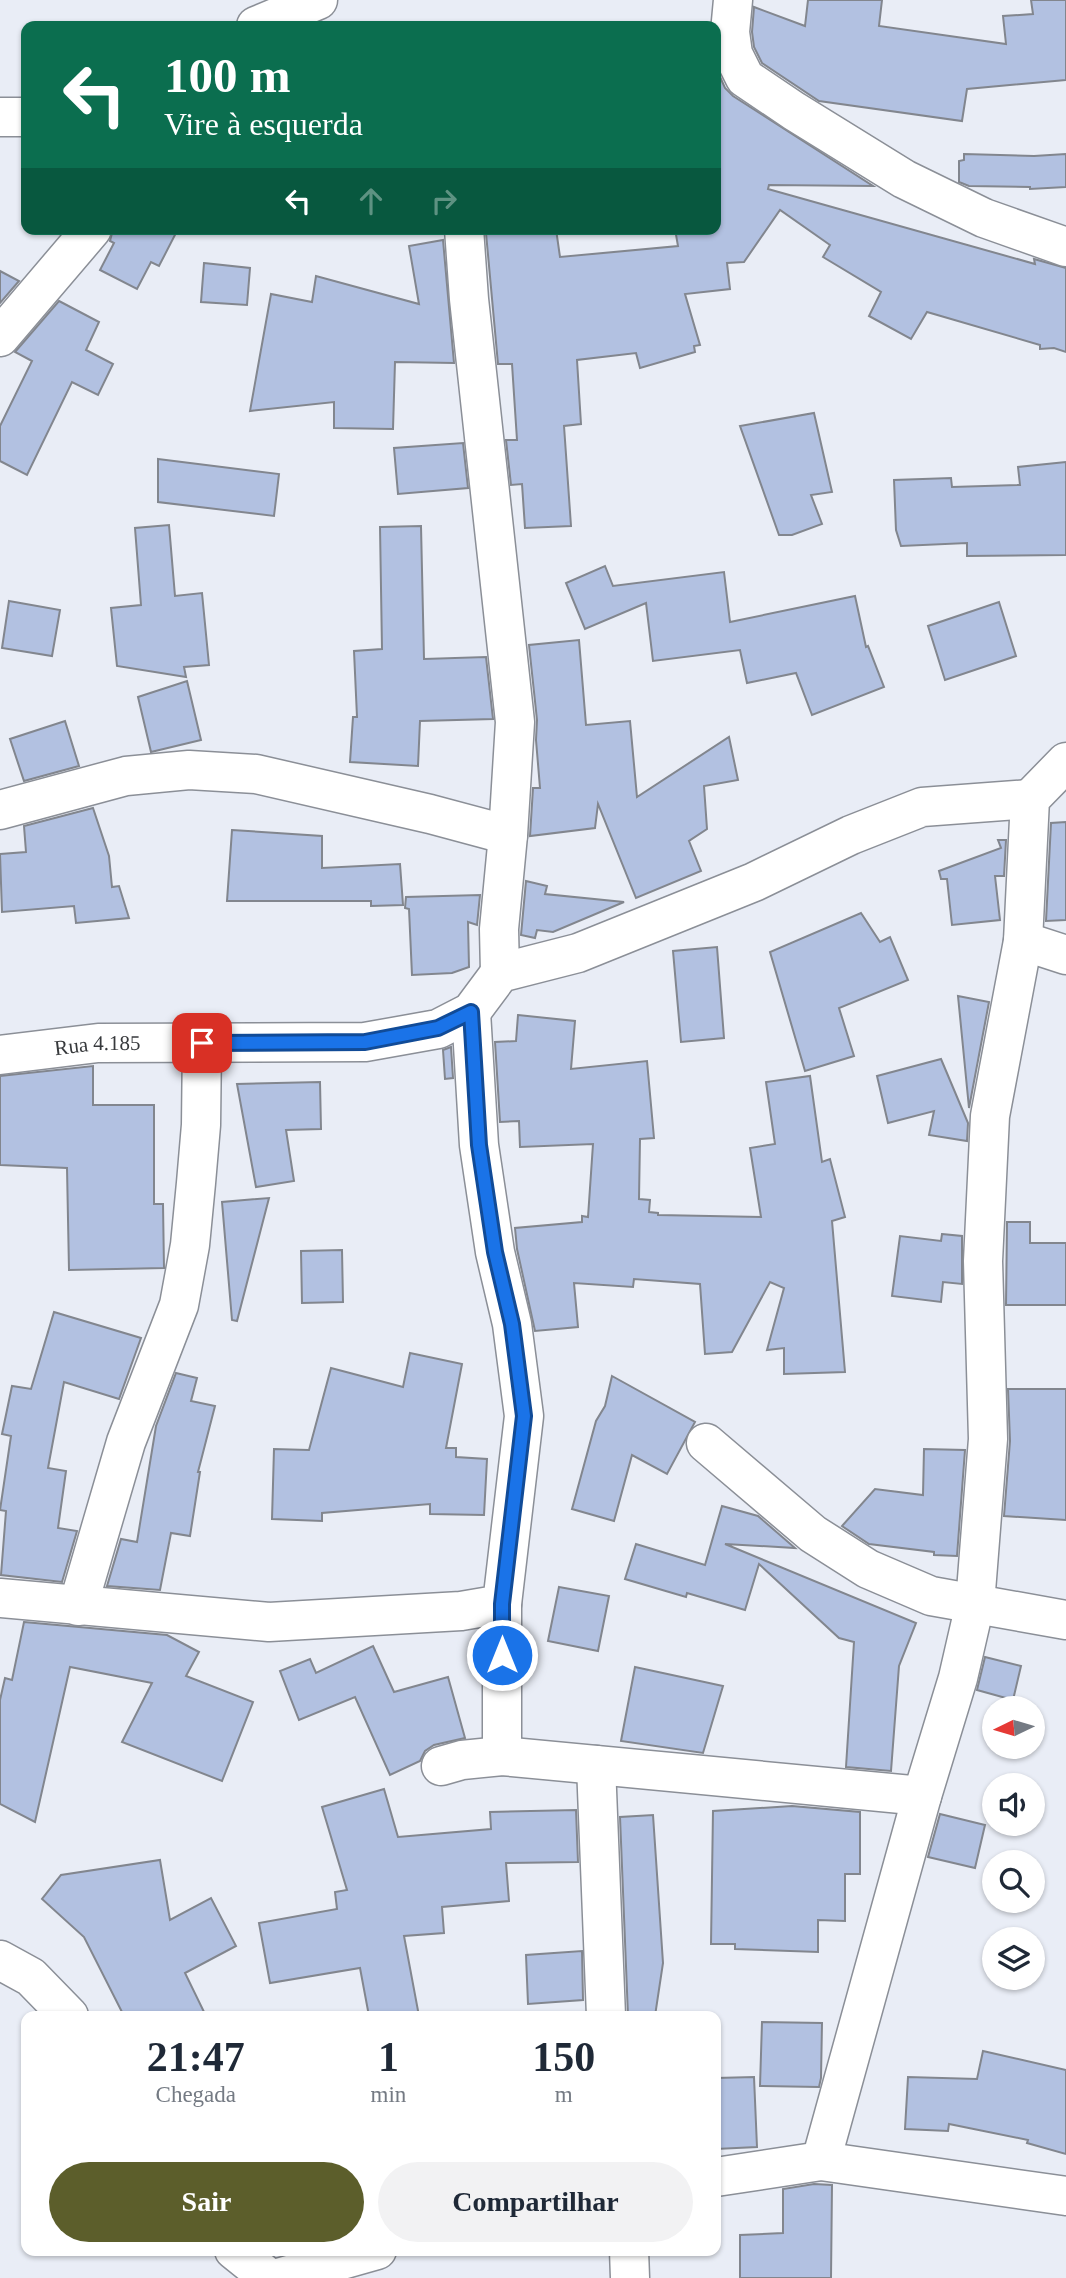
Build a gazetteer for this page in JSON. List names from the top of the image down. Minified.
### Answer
{"streets":{"street":["Rua 4.185"]},"north":"left","page":{"turn":["100 m","Vire à esquerda"],"eta":["21:47","Chegada","1","min","150","m"],"buttons":["Sair","Compartilhar"]}}
